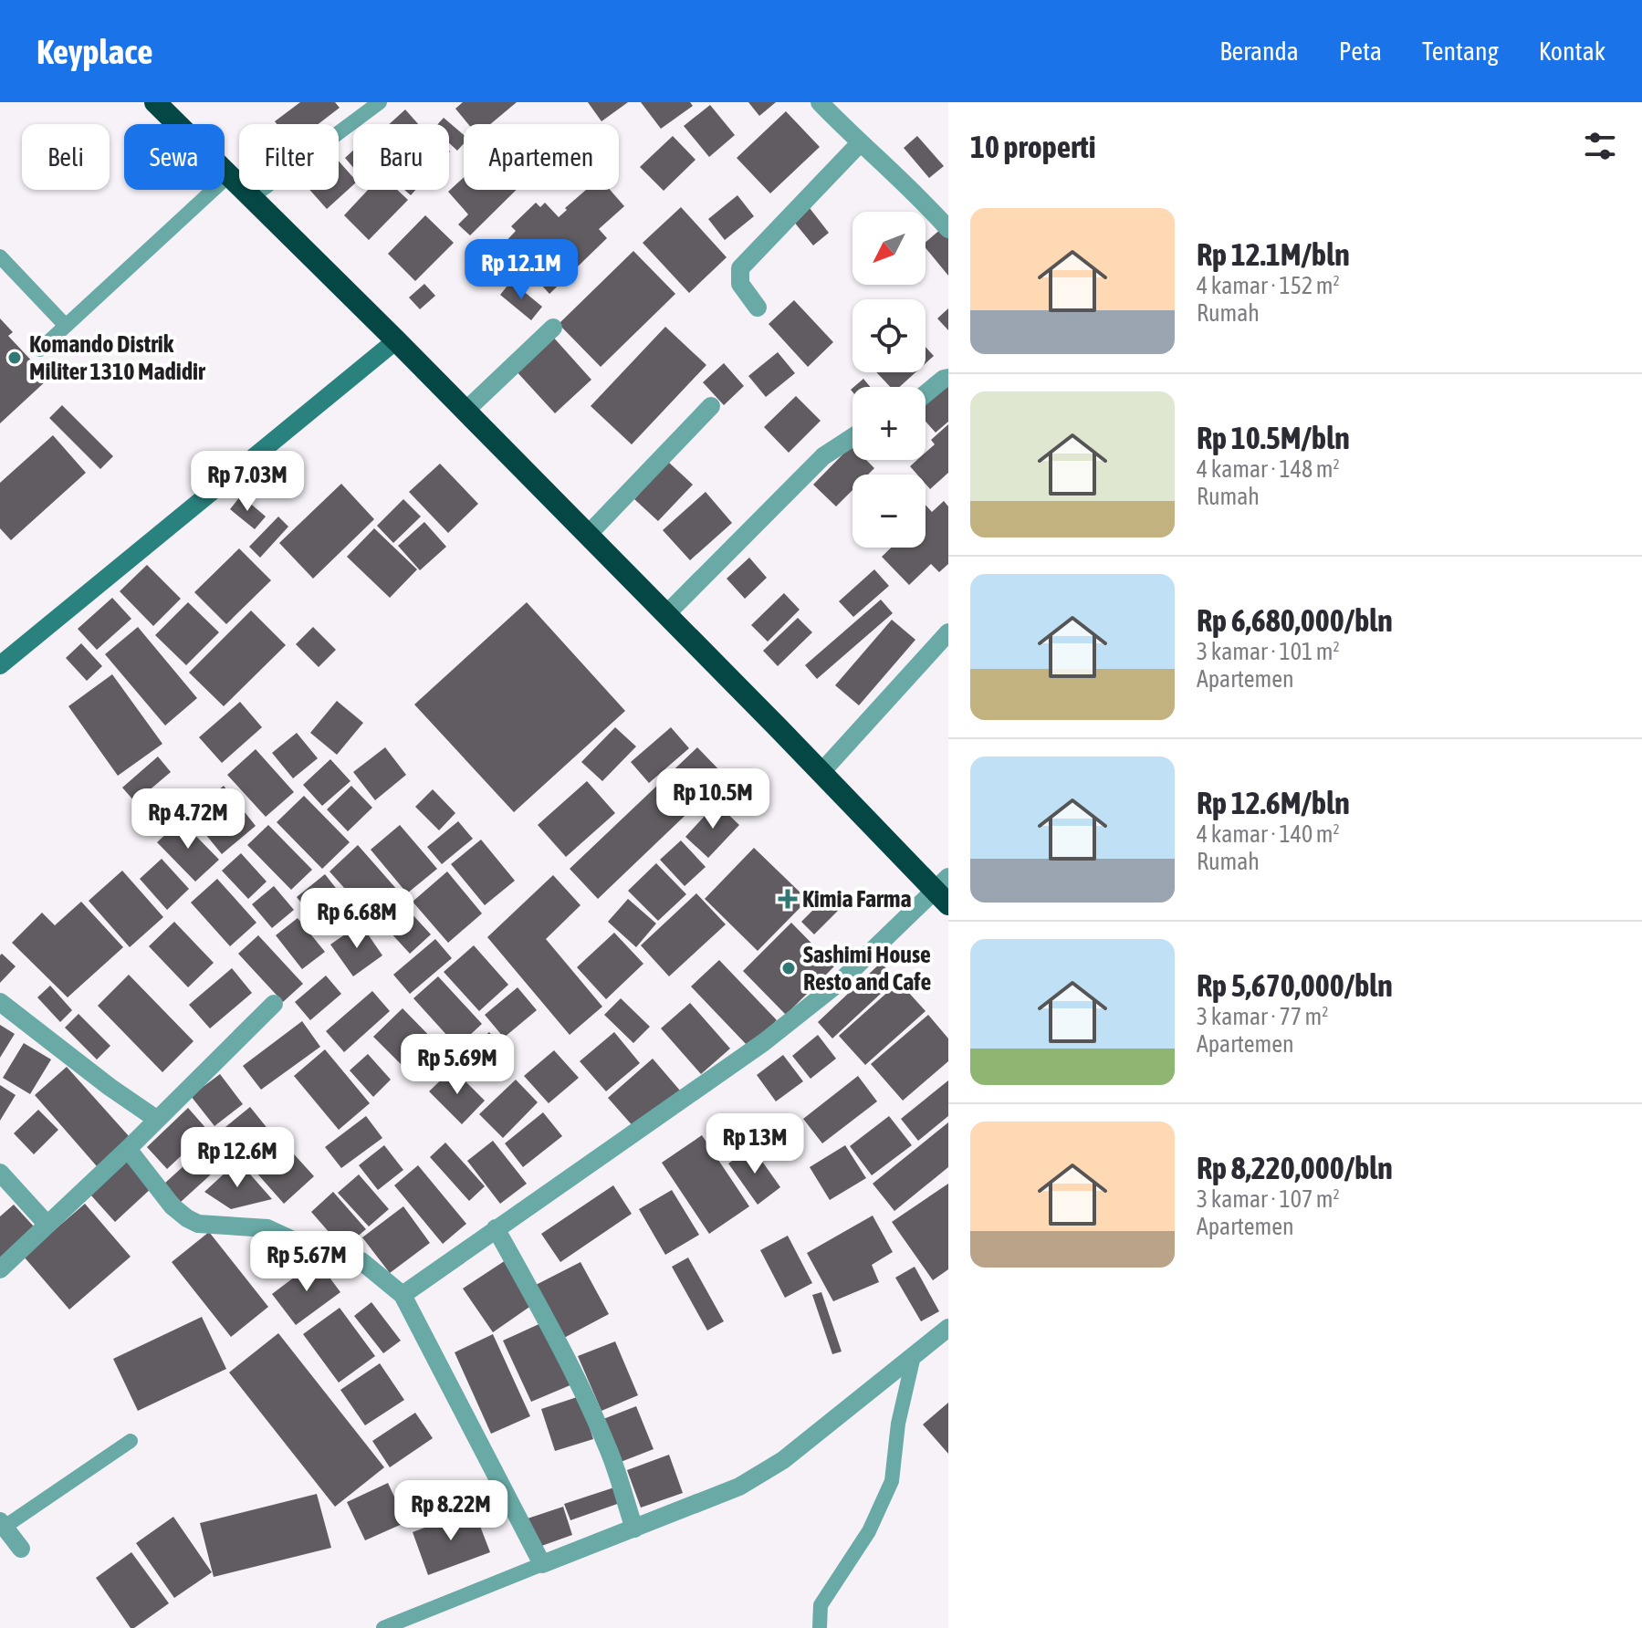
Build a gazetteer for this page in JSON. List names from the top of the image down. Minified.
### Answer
{"places":{"other":["Komando Distrik Militer 1310 Madidir","Sashimi House Resto and Cafe"],"health":["Kimia Farma"]},"north":"bottom left","page":{"header":"Keyplace","nav":["Beranda","Peta","Tentang","Kontak"],"heading":"10 properti","chip":["Beli","Sewa","Filter","Baru","Apartemen"],"list":[{"name":"Rp 12.1M/bln","note":"4 kamar · 152 m² · Rumah"},{"name":"Rp 10.5M/bln","note":"4 kamar · 148 m² · Rumah"},{"name":"Rp 6,680,000/bln","note":"3 kamar · 101 m² · Apartemen"},{"name":"Rp 12.6M/bln","note":"4 kamar · 140 m² · Rumah"},{"name":"Rp 5,670,000/bln","note":"3 kamar · 77 m² · Apartemen"},{"name":"Rp 8,220,000/bln","note":"3 kamar · 107 m² · Apartemen"}],"map_buttons":["+","−"],"price":["Rp 12.1M","Rp 7.03M","Rp 10.5M","Rp 4.72M","Rp 6.68M","Rp 5.69M","Rp 13M","Rp 12.6M","Rp 5.67M","Rp 8.22M"]}}
